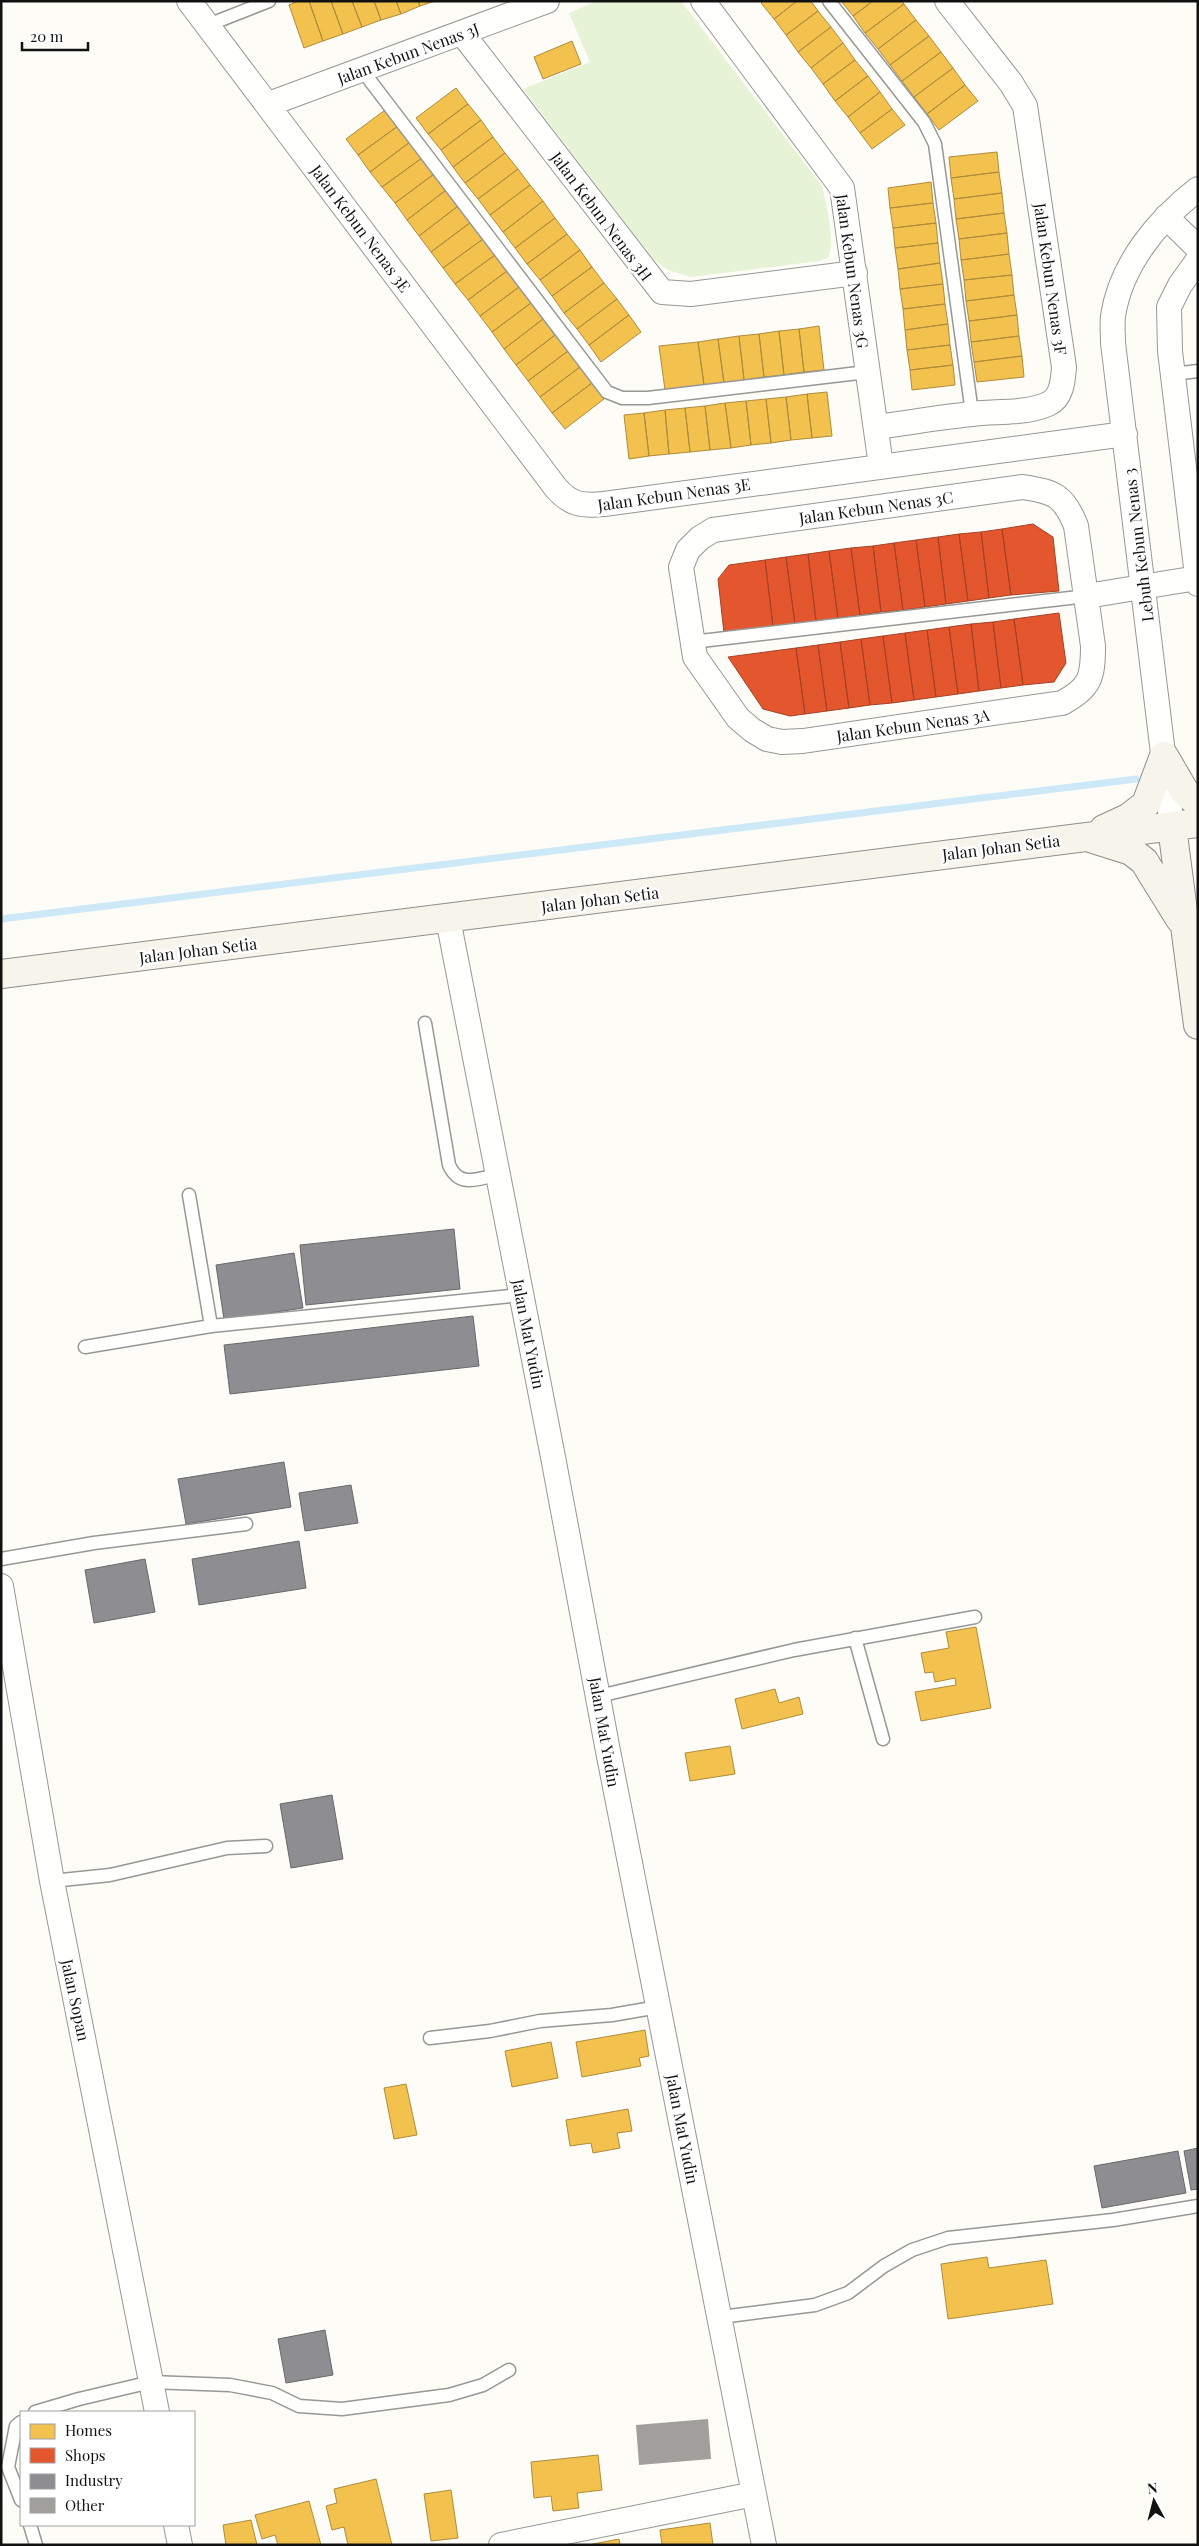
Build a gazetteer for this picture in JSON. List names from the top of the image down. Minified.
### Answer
{"streets":{"main road":["Lebuh Kebun Nenas 3","Jalan Johan Setia"],"street":["Jalan Kebun Nenas 3J","Jalan Kebun Nenas 3H","Jalan Kebun Nenas 3E","Jalan Kebun Nenas 3G","Jalan Kebun Nenas 3F","Jalan Kebun Nenas 3C","Jalan Kebun Nenas 3A","Jalan Mat Yudin","Jalan Sopan"]},"crossings":[["Jalan Kebun Nenas 3J","Jalan Kebun Nenas 3H"],["Jalan Kebun Nenas 3J","Jalan Kebun Nenas 3E"],["Jalan Kebun Nenas 3H","Jalan Kebun Nenas 3G"],["Jalan Kebun Nenas 3E","Jalan Kebun Nenas 3G"],["Jalan Kebun Nenas 3E","Lebuh Kebun Nenas 3"],["Jalan Kebun Nenas 3G","Jalan Kebun Nenas 3F"],["Jalan Kebun Nenas 3C","Jalan Kebun Nenas 3A"],["Lebuh Kebun Nenas 3","Jalan Johan Setia"],["Jalan Johan Setia","Jalan Mat Yudin"]],"legend":["Homes","Shops","Industry","Other"],"scale_bar":"20 m","north":"top"}
